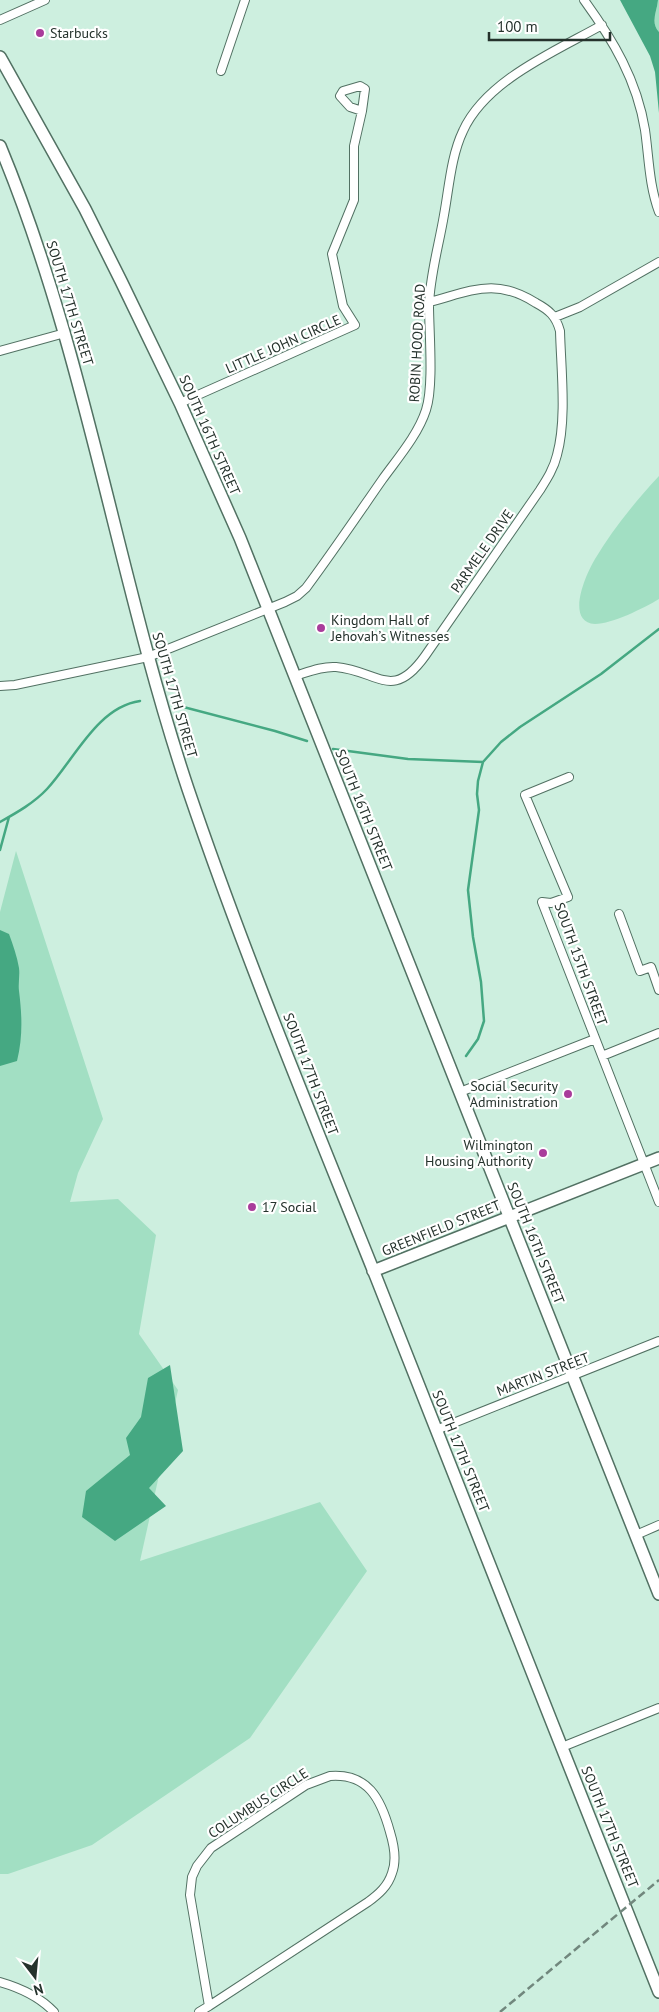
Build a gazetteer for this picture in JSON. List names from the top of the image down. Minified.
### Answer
{"streets":{"main road":["SOUTH 17TH STREET","SOUTH 16TH STREET","GREENFIELD STREET"],"street":["ROBIN HOOD ROAD","LITTLE JOHN CIRCLE","PARMELE DRIVE","SOUTH 15TH STREET","MARTIN STREET","COLUMBUS CIRCLE"]},"crossings":[["SOUTH 17TH STREET","ROBIN HOOD ROAD"],["SOUTH 17TH STREET","GREENFIELD STREET"],["SOUTH 17TH STREET","MARTIN STREET"],["ROBIN HOOD ROAD","SOUTH 16TH STREET"],["LITTLE JOHN CIRCLE","SOUTH 16TH STREET"],["SOUTH 16TH STREET","PARMELE DRIVE"],["SOUTH 16TH STREET","GREENFIELD STREET"],["SOUTH 16TH STREET","MARTIN STREET"],["SOUTH 15TH STREET","GREENFIELD STREET"]],"places":["Starbucks","Kingdom Hall of Jehovah’s Witnesses","Social Security Administration","Wilmington Housing Authority","17 Social"],"scale_bar":"100 m","north":"bottom"}
